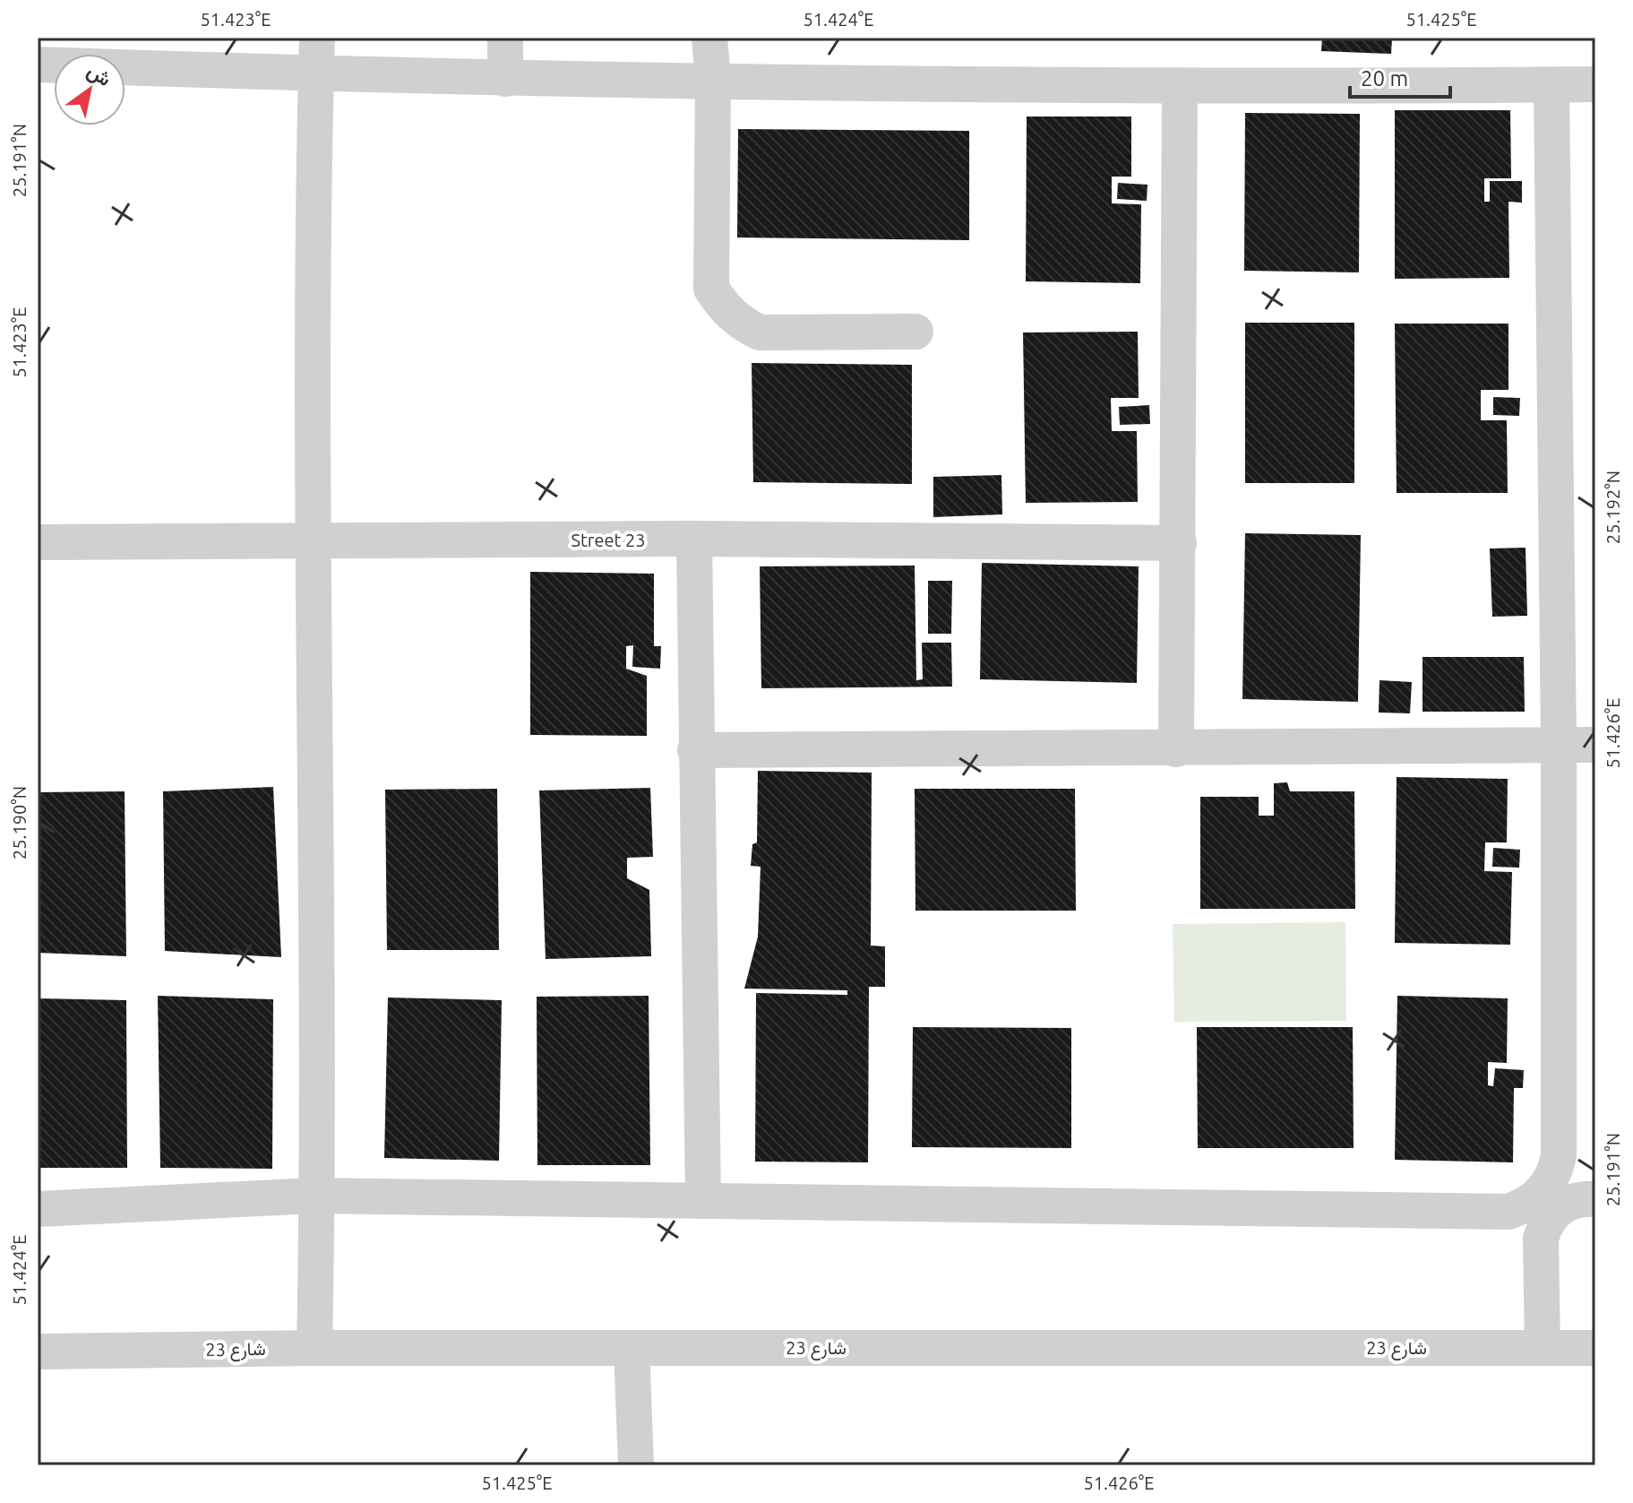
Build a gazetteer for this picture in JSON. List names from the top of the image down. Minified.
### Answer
{"streets":{"street":["Street 23","شارع 23"]},"scale_bar":"20 m","north":"top right","coordinates":["51.423°E","51.424°E","51.425°E","25.191°N","25.192°N","51.426°E","25.190°N"]}
